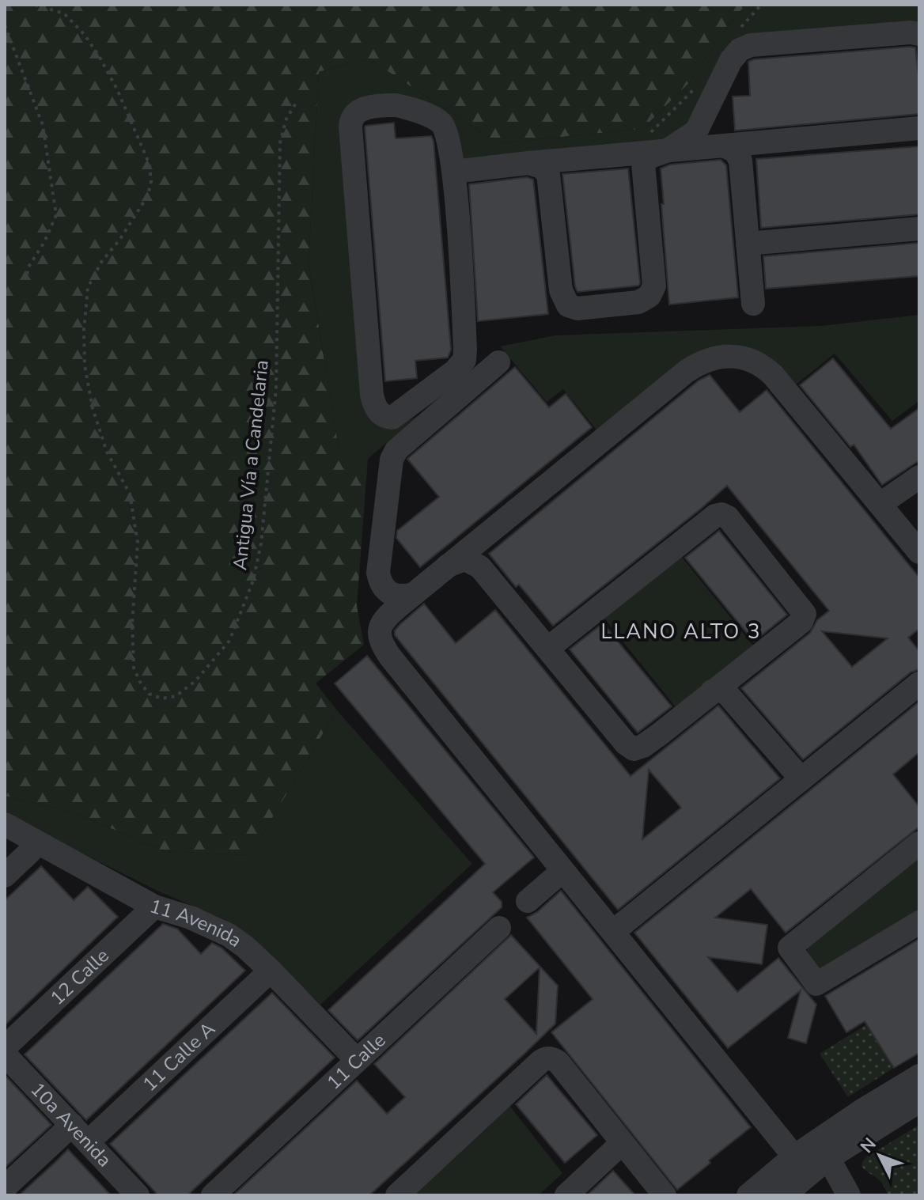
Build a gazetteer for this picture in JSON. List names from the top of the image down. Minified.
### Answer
{"streets":{"street":["11 Avenida","12 Calle","11 Calle A","11 Calle","10a Avenida"],"path":["Antigua Vía a Candelaria"]},"crossings":[["11 Avenida","12 Calle"],["11 Avenida","11 Calle A"],["11 Avenida","11 Calle"],["11 Calle A","10a Avenida"]],"districts":["LLANO ALTO 3"],"north":"top left"}
